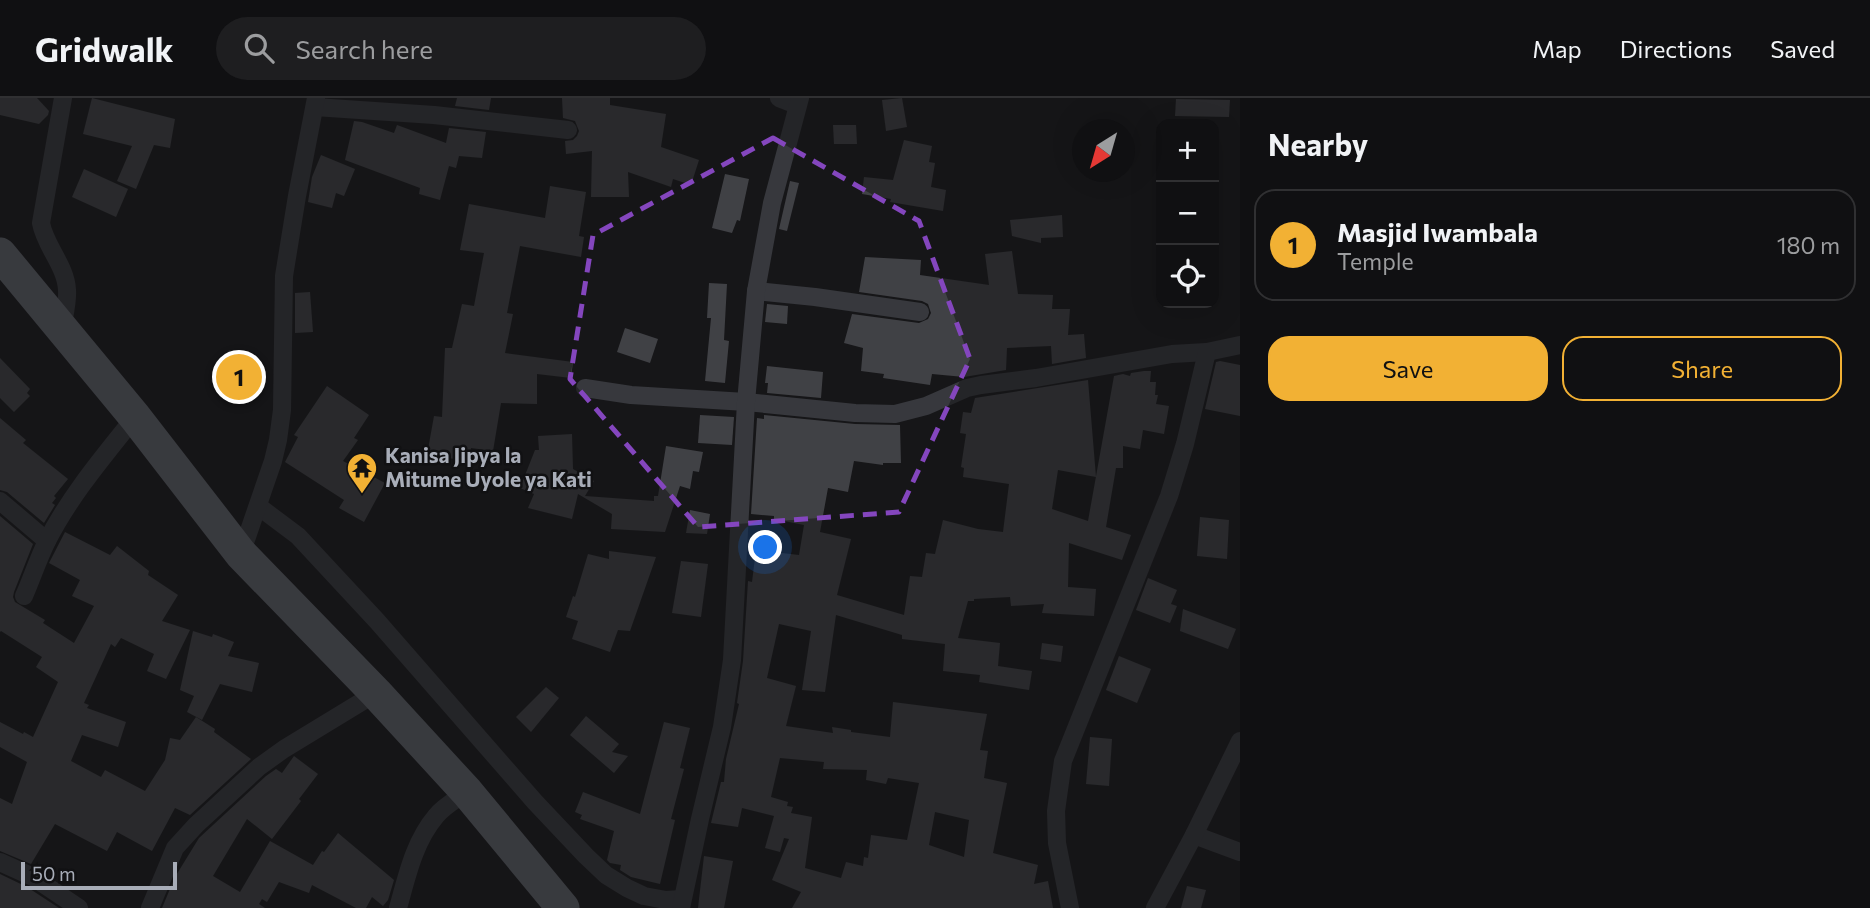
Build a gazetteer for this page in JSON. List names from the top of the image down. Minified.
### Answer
{"places":{"temple":["Kanisa Jipya la Mitume Uyole ya Kati"]},"scale_bar":"50 m","north":"bottom left","page":{"header":"Gridwalk","search":"Search here","nav":["Map","Directions","Saved"],"heading":"Nearby","map_buttons":["+","−"],"list":[{"mark":"1","name":"Masjid Iwambala","note":"Temple","value":"180 m"}],"buttons":["Save","Share"],"pins":"1","scale":"50 m"}}
